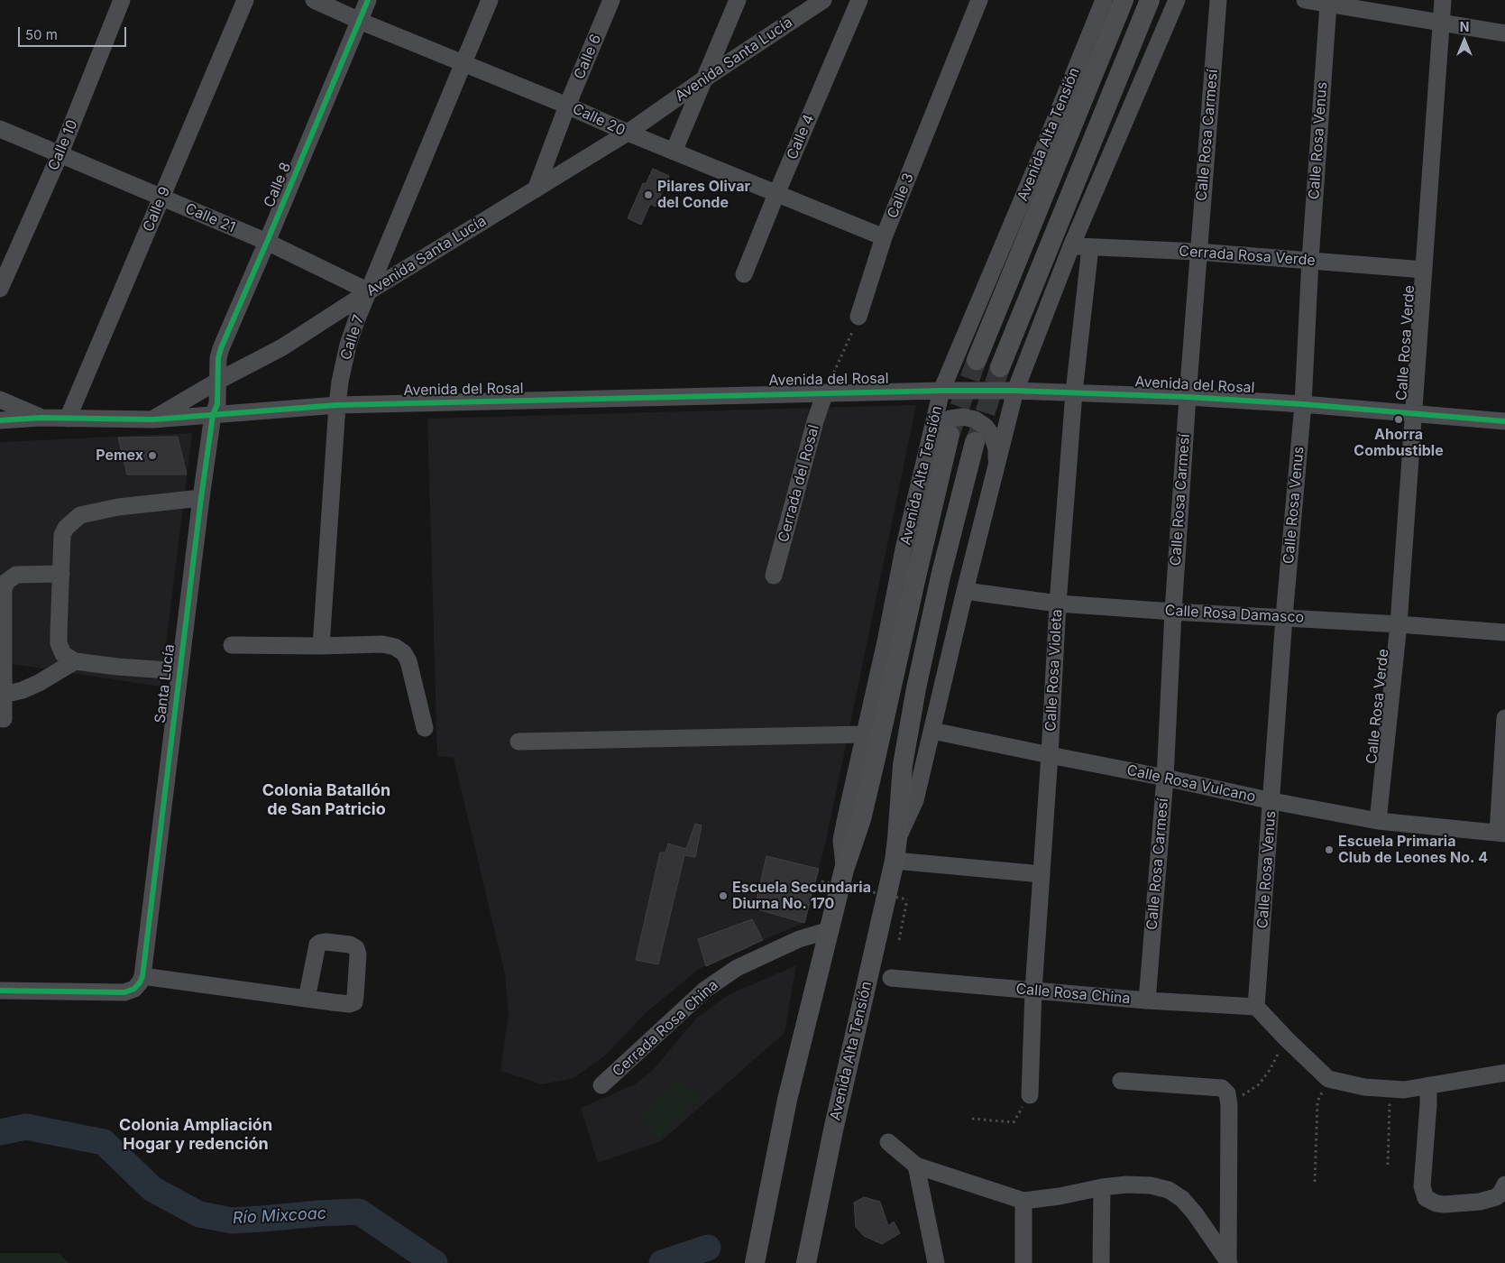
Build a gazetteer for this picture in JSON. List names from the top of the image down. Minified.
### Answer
{"streets":{"main road":["Avenida Alta Tensión"],"street":["Calle 6","Avenida Santa Lucía","Calle 20","Calle Rosa Carmesí","Calle 4","Calle Rosa Venus","Calle 10","Calle 8","Calle 3","Calle 9","Calle 21","Cerrada Rosa Verde","Calle 7","Calle Rosa Verde","Avenida del Rosal","Cerrada del Rosal","Calle Rosa Damasco","Calle Rosa Violeta","Santa Lucía","Calle Rosa Vulcano","Calle Rosa China","Cerrada Rosa China"]},"crossings":[["Calle 6","Avenida Santa Lucía"],["Calle 6","Calle 20"],["Avenida Santa Lucía","Calle 20"],["Avenida Santa Lucía","Calle 8"],["Avenida Santa Lucía","Calle 21"],["Avenida Santa Lucía","Calle 7"],["Avenida Santa Lucía","Avenida del Rosal"],["Avenida Santa Lucía","Santa Lucía"],["Calle 20","Calle 4"],["Calle 20","Calle 8"],["Calle 20","Calle 3"],["Calle 20","Calle 7"],["Avenida Alta Tensión","Cerrada Rosa Verde"],["Avenida Alta Tensión","Avenida del Rosal"],["Avenida Alta Tensión","Calle Rosa Damasco"],["Avenida Alta Tensión","Calle Rosa Vulcano"],["Avenida Alta Tensión","Cerrada Rosa China"],["Calle Rosa Carmesí","Cerrada Rosa Verde"],["Calle Rosa Carmesí","Avenida del Rosal"],["Calle Rosa Carmesí","Calle Rosa Damasco"],["Calle Rosa Carmesí","Calle Rosa Vulcano"],["Calle Rosa Carmesí","Calle Rosa China"],["Calle Rosa Venus","Cerrada Rosa Verde"],["Calle Rosa Venus","Avenida del Rosal"],["Calle Rosa Venus","Calle Rosa Damasco"],["Calle Rosa Venus","Calle Rosa Vulcano"],["Calle Rosa Venus","Calle Rosa China"],["Calle 10","Calle 21"],["Calle 8","Calle 21"],["Calle 8","Santa Lucía"],["Calle 9","Calle 21"],["Calle 21","Calle 7"],["Cerrada Rosa Verde","Calle Rosa Verde"],["Cerrada Rosa Verde","Calle Rosa Violeta"],["Calle 7","Avenida del Rosal"],["Calle Rosa Verde","Avenida del Rosal"],["Calle Rosa Verde","Calle Rosa Damasco"],["Calle Rosa Verde","Calle Rosa Vulcano"],["Avenida del Rosal","Cerrada del Rosal"],["Avenida del Rosal","Calle Rosa Violeta"],["Avenida del Rosal","Santa Lucía"],["Calle Rosa Damasco","Calle Rosa Violeta"],["Calle Rosa Violeta","Calle Rosa Vulcano"],["Calle Rosa Violeta","Calle Rosa China"]],"districts":["Colonia Batallón de San Patricio","Colonia Ampliación Hogar y redención"],"water":["Río Mixcoac"],"places":["Pilares Olivar del Conde","Ahorra Combustible","Pemex","Escuela Primaria Club de Leones No. 4","Escuela Secundaria Diurna No. 170"],"scale_bar":"50 m","north":"top"}
